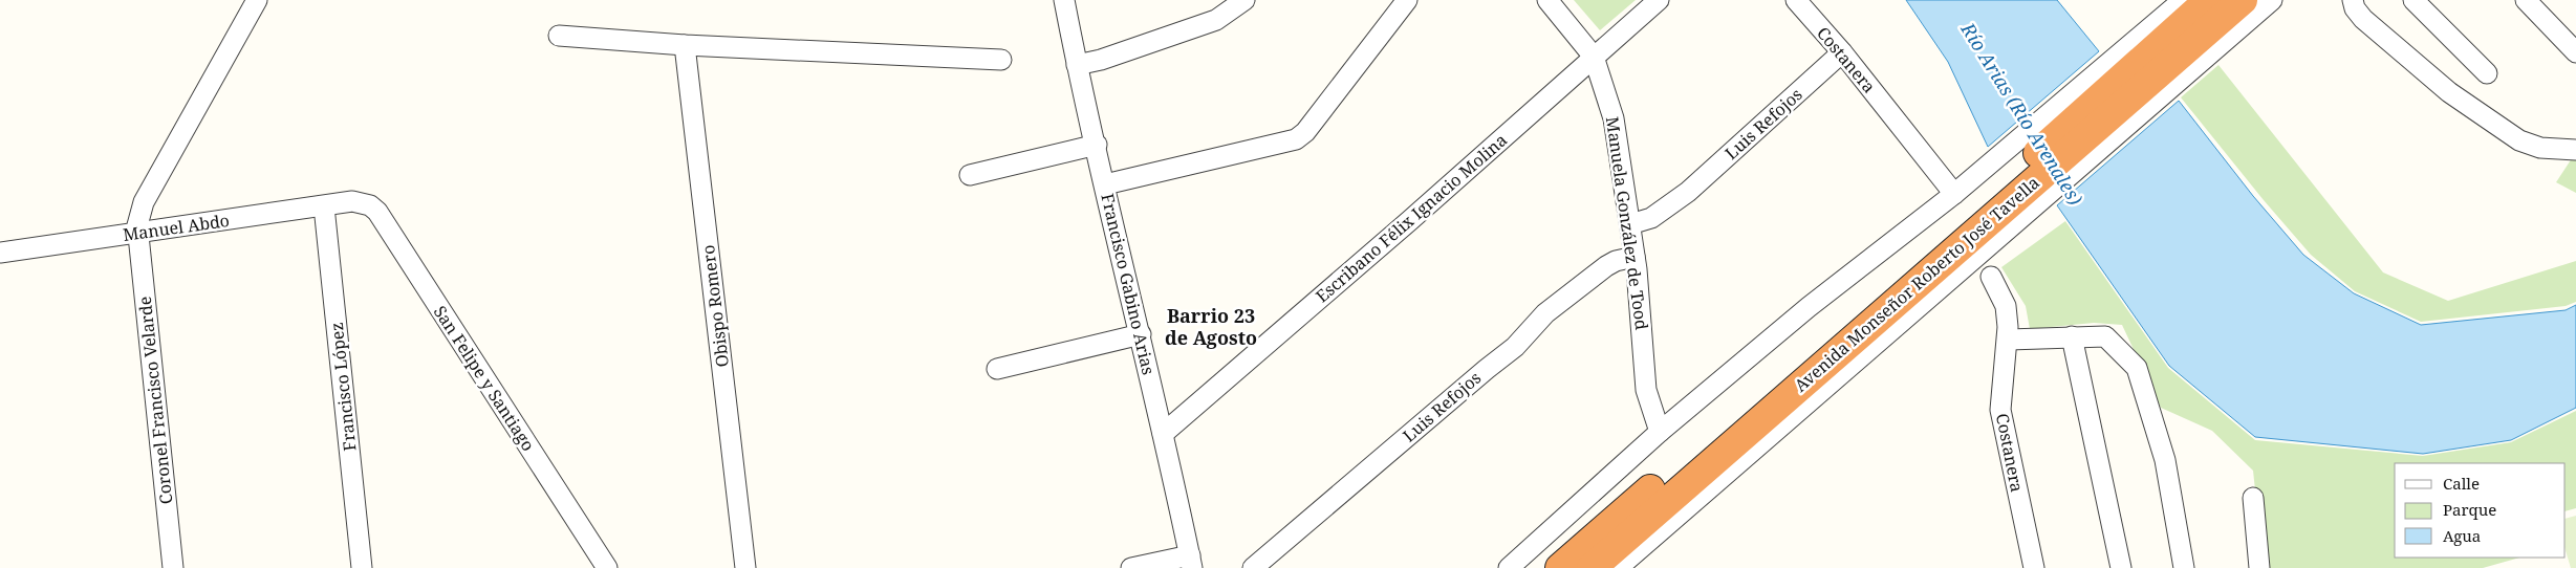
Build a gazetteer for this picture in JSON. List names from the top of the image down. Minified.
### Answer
{"streets":{"highway":["Avenida Monseñor Roberto José Tavella"],"street":["Costanera","Luis Refojos","Escribano Félix Ignacio Molina","Manuela González de Tood","Manuel Abdo","Francisco Gabino Arias","Obispo Romero","San Felipe y Santiago","Francisco López","Coronel Francisco Velarde"]},"crossings":[["Costanera","Luis Refojos"],["Costanera","Avenida Monseñor Roberto José Tavella"],["Luis Refojos","Manuela González de Tood"],["Escribano Félix Ignacio Molina","Manuela González de Tood"],["Escribano Félix Ignacio Molina","Francisco Gabino Arias"],["Manuel Abdo","San Felipe y Santiago"],["Manuel Abdo","Francisco López"],["Manuel Abdo","Coronel Francisco Velarde"]],"districts":["Barrio 23 de Agosto"],"water":["Río Arias (Río Arenales)"],"legend":["Calle","Parque","Agua"]}
